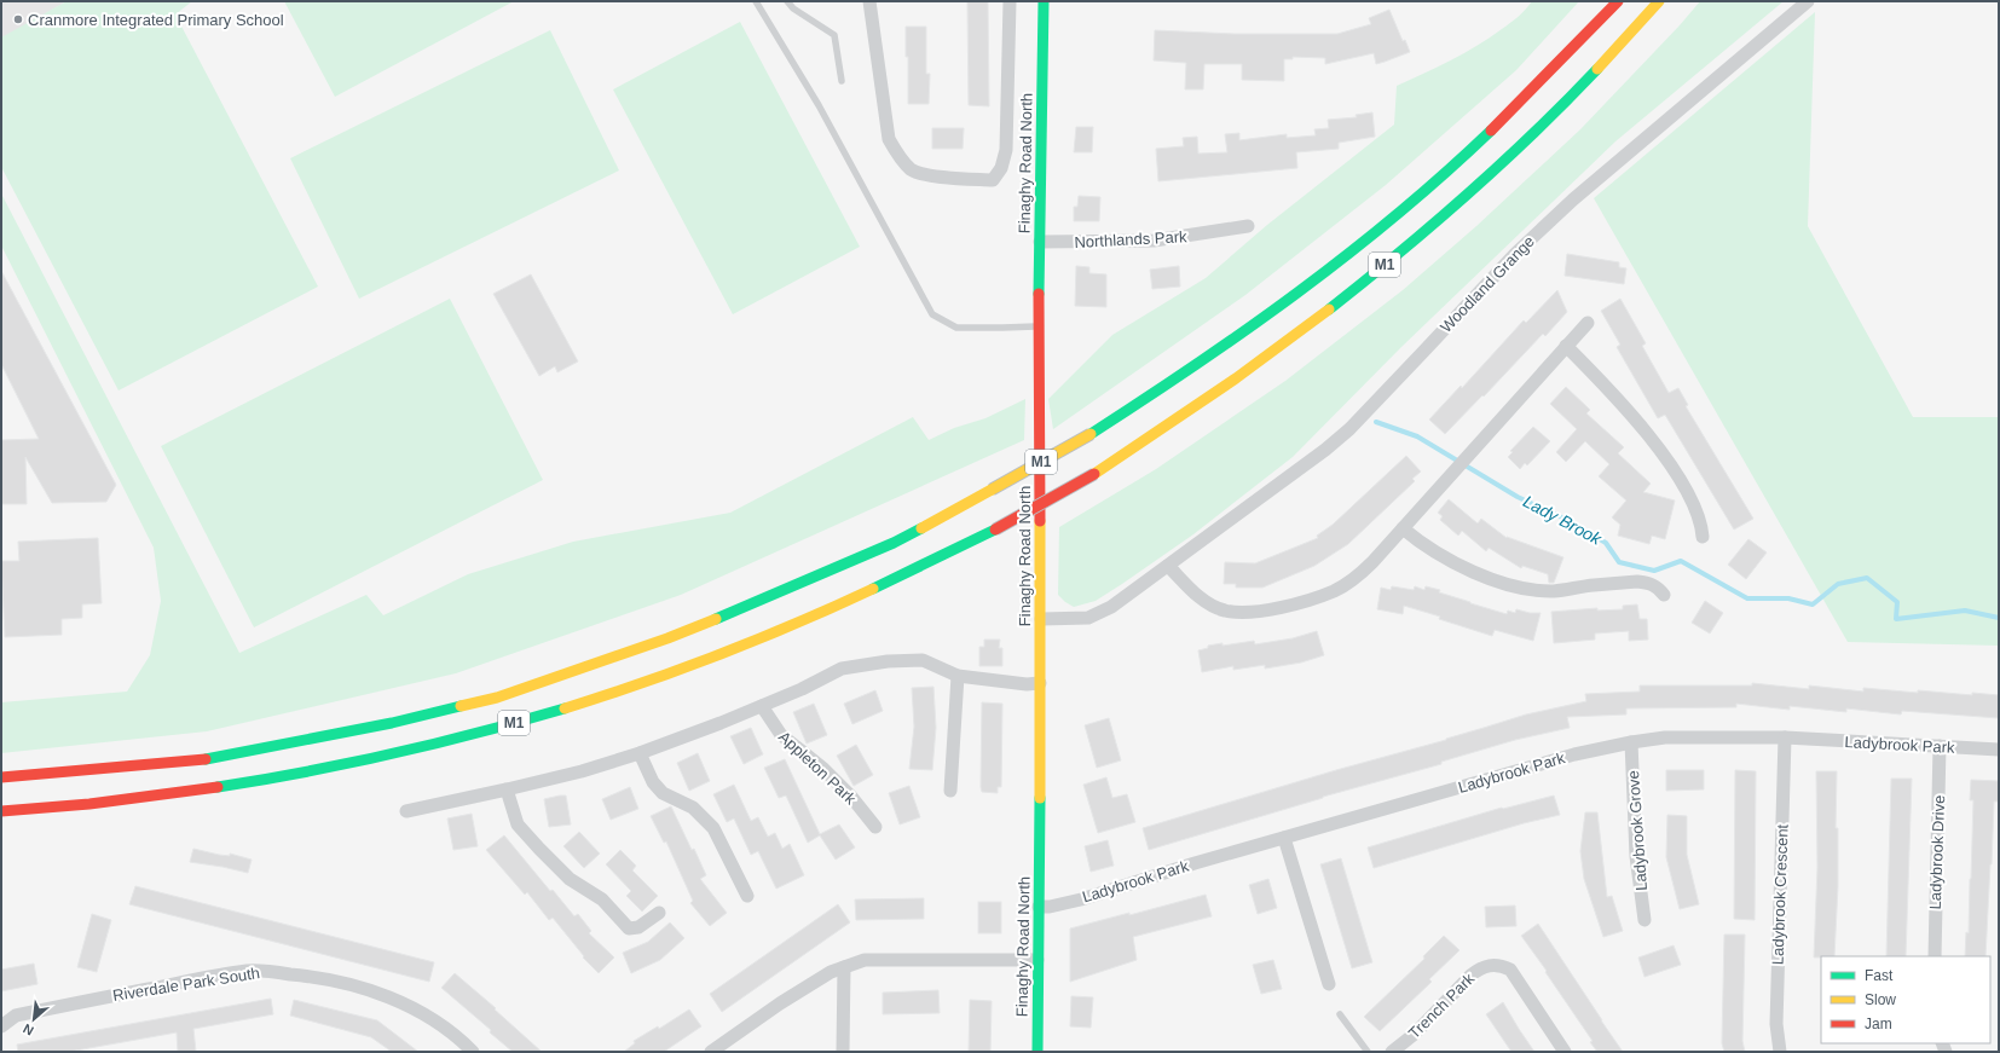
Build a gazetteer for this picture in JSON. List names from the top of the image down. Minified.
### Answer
{"streets":{"main road":["Finaghy Road North","M1"],"street":["Northlands Park","Woodland Grange","Ladybrook Park","Appleton Park","Ladybrook Grove","Ladybrook Drive","Ladybrook Crescent","Riverdale Park South","Trench Park"]},"crossings":[["Finaghy Road North","Northlands Park"],["Finaghy Road North","Woodland Grange"],["Finaghy Road North","Ladybrook Park"],["Ladybrook Park","Ladybrook Grove"],["Ladybrook Park","Ladybrook Drive"],["Ladybrook Park","Ladybrook Crescent"]],"water":["Lady Brook"],"places":["Cranmore Integrated Primary School"],"legend":["Fast","Slow","Jam"],"north":"bottom left"}
